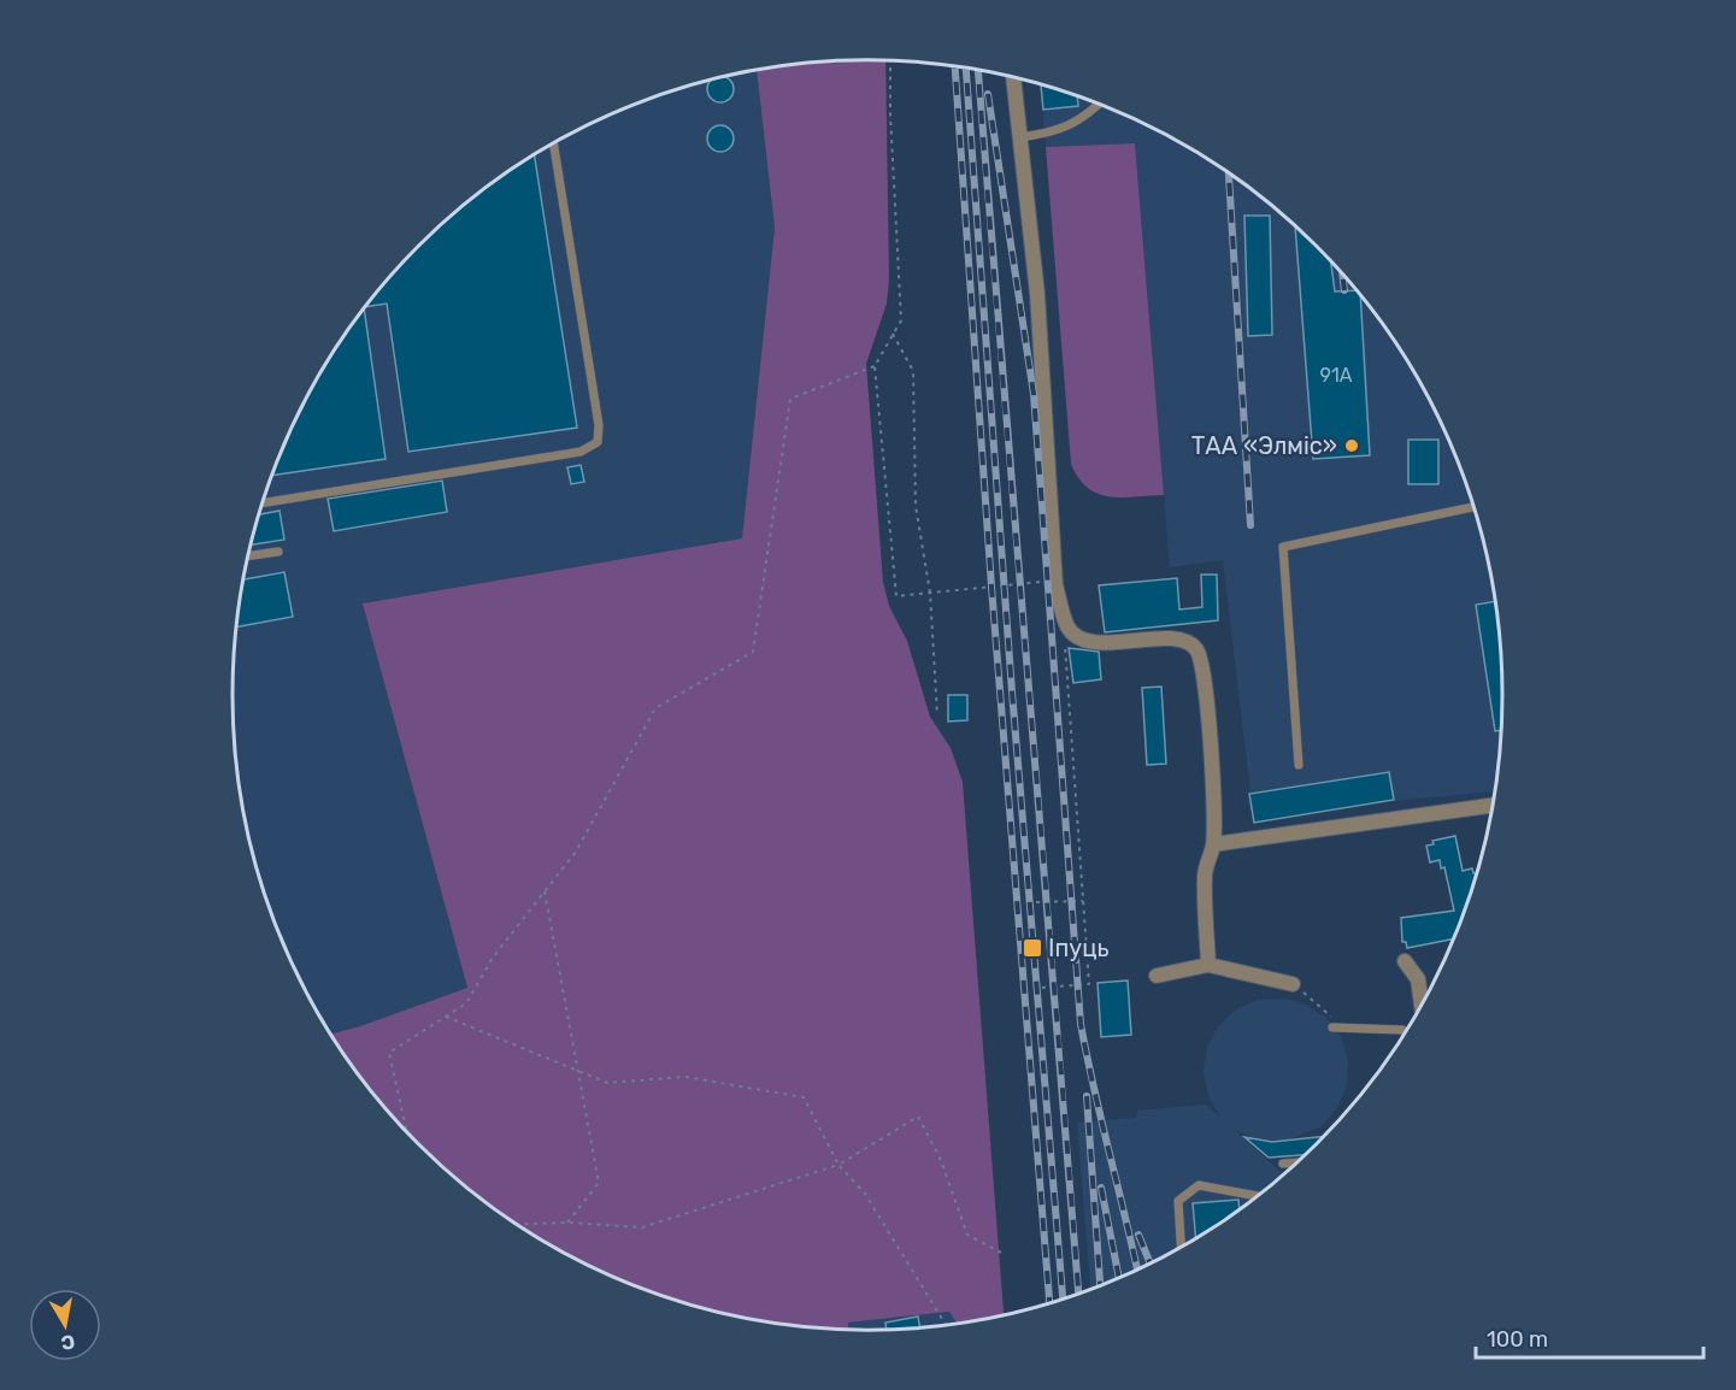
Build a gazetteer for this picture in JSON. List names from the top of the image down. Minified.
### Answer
{"places":{"other":["ТАА «Элміс»"],"transit":["Іпуць"]},"house_numbers":["91А"],"scale_bar":"100 m","north":"bottom"}
